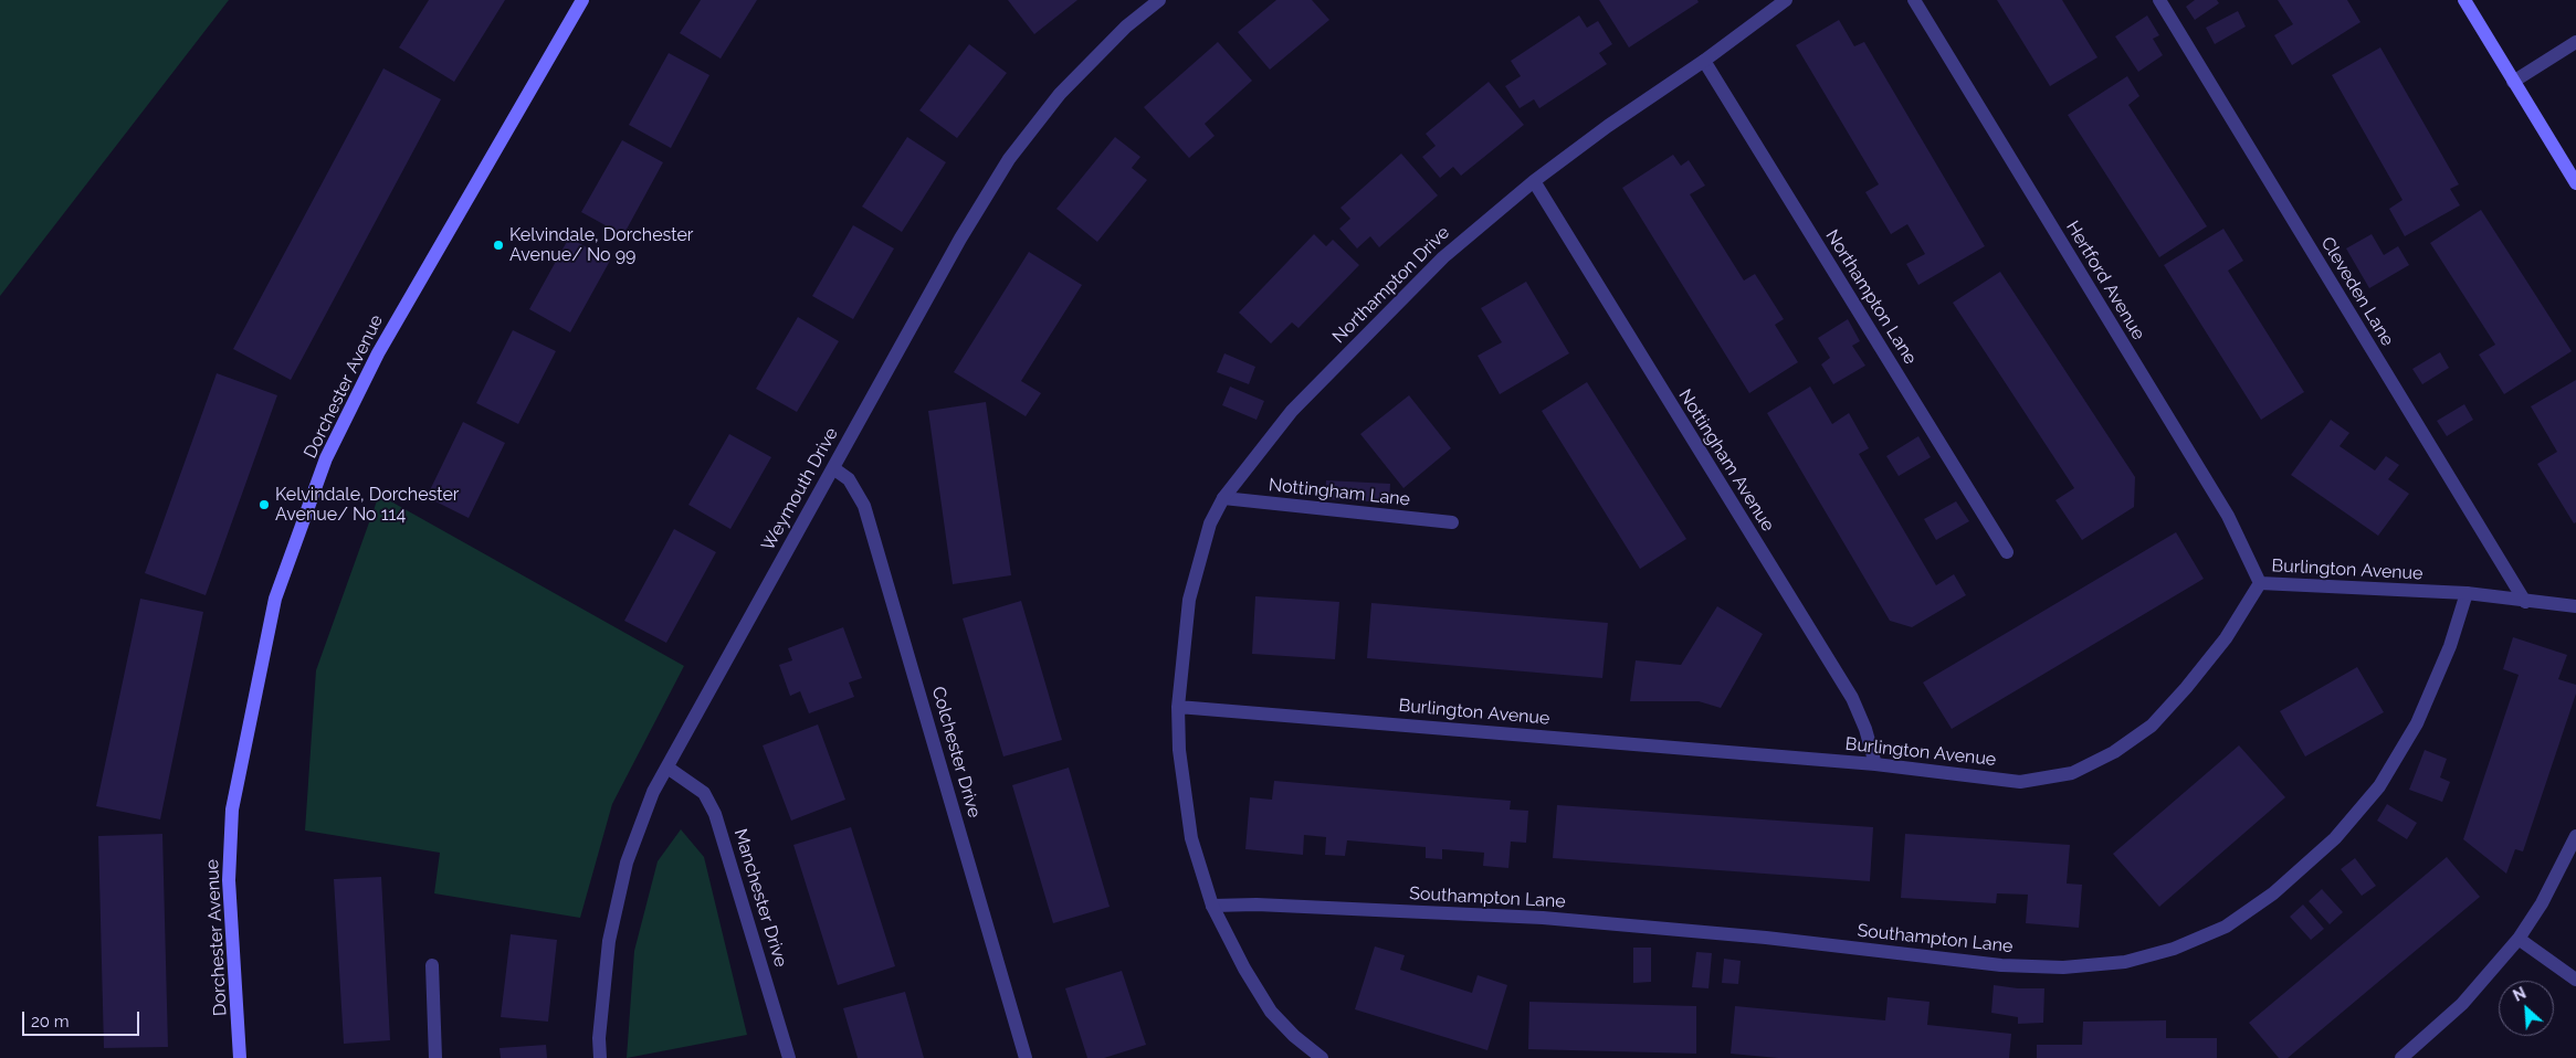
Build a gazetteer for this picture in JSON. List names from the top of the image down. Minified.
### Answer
{"streets":{"street":["Hertford Avenue","Northampton Drive","Cleveden Lane","Northampton Lane","Dorchester Avenue","Nottingham Avenue","Weymouth Drive","Nottingham Lane","Burlington Avenue","Colchester Drive","Manchester Drive","Southampton Lane"]},"crossings":[["Hertford Avenue","Burlington Avenue"],["Northampton Drive","Northampton Lane"],["Northampton Drive","Nottingham Avenue"],["Northampton Drive","Nottingham Lane"],["Northampton Drive","Burlington Avenue"],["Northampton Drive","Southampton Lane"],["Cleveden Lane","Burlington Avenue"],["Nottingham Avenue","Burlington Avenue"],["Weymouth Drive","Colchester Drive"],["Weymouth Drive","Manchester Drive"],["Burlington Avenue","Southampton Lane"]],"places":["Kelvindale, Dorchester Avenue/ No 99","Kelvindale, Dorchester Avenue/ No 114"],"scale_bar":"20 m","north":"top left"}
